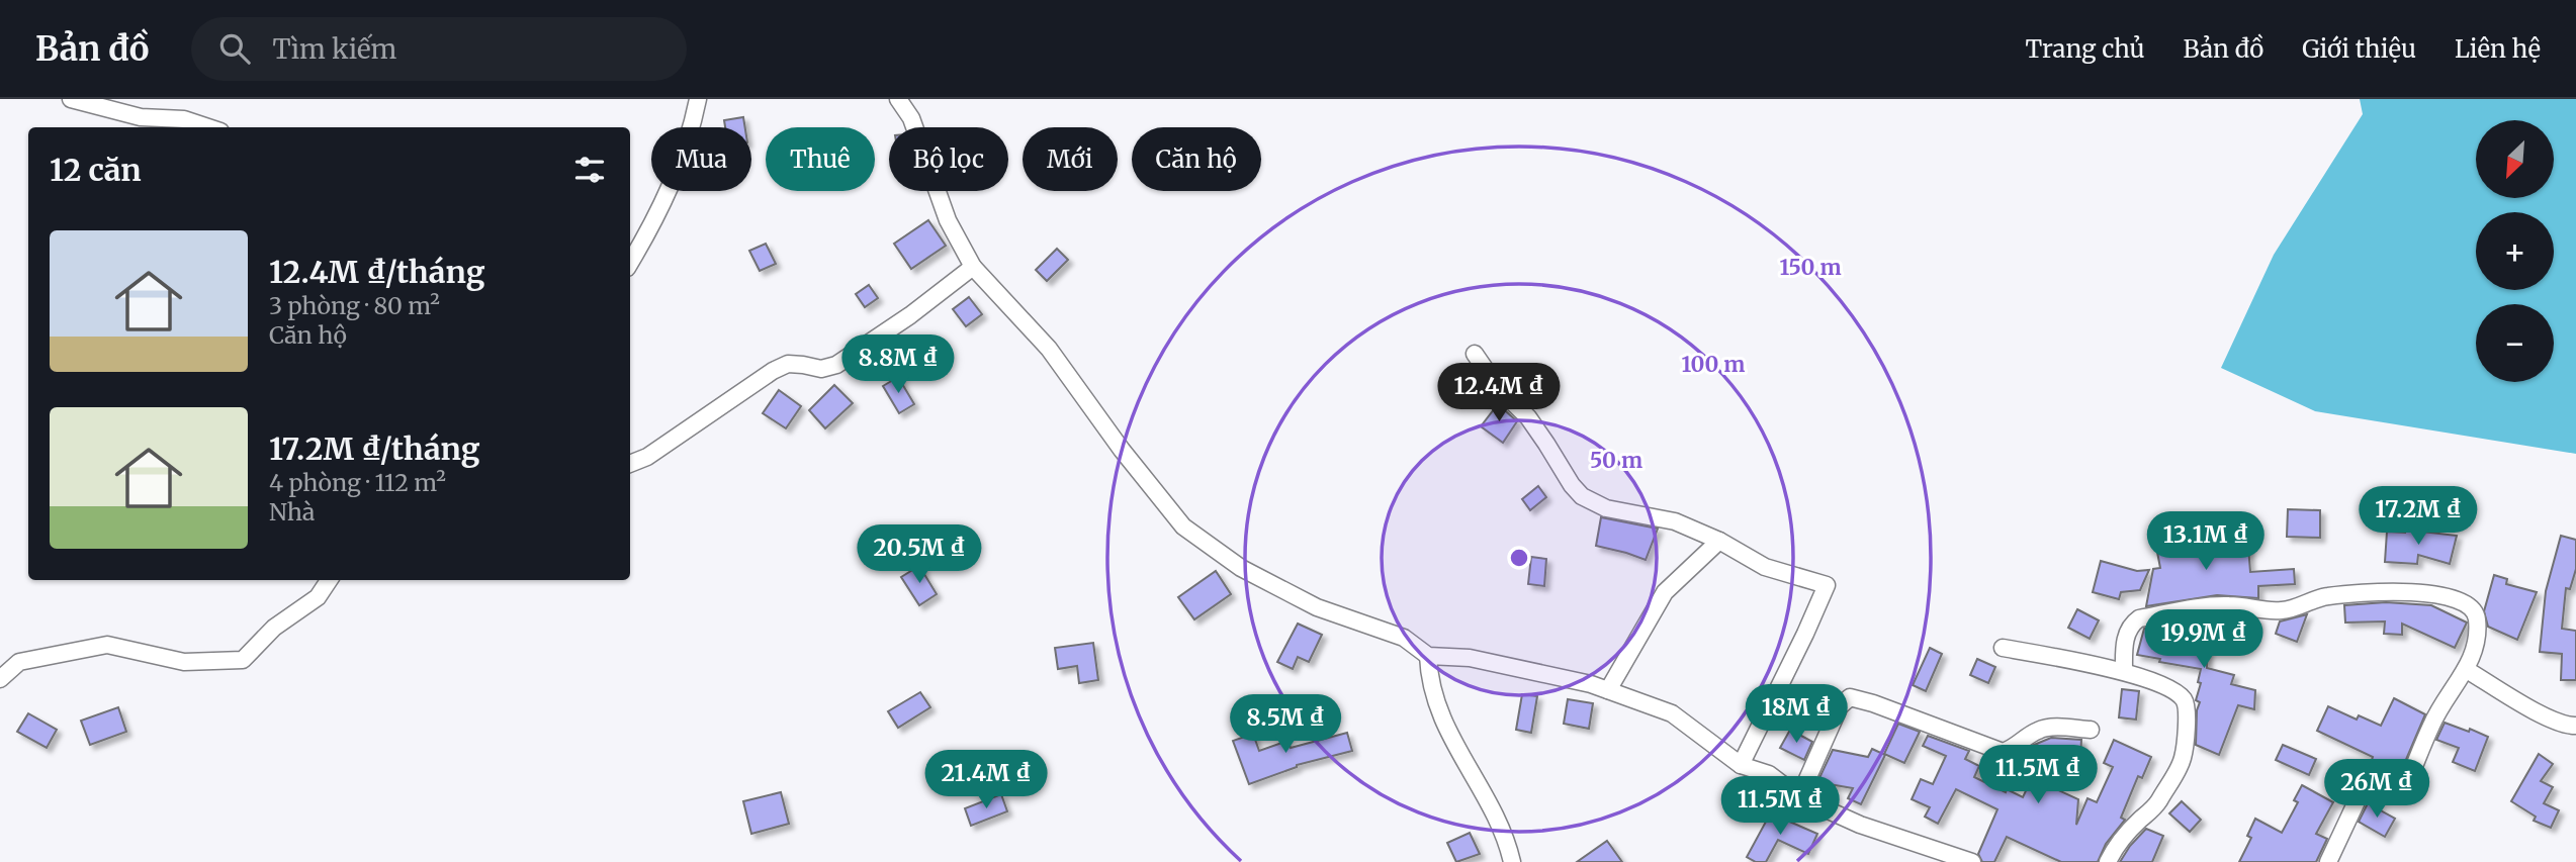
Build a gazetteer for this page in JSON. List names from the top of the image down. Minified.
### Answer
{"north":"bottom left","page":{"header":"Bản đồ","search":"Tìm kiếm","nav":["Trang chủ","Bản đồ","Giới thiệu","Liên hệ"],"map_buttons":["+","−"],"chip":["Mua","Thuê","Bộ lọc","Mới","Căn hộ"],"heading":"12 căn","list":[{"name":"12.4M ₫/tháng","note":"3 phòng · 80 m² · Căn hộ"},{"name":"17.2M ₫/tháng","note":"4 phòng · 112 m² · Nhà"}],"price":["8.8M ₫","12.4M ₫","17.2M ₫","13.1M ₫","20.5M ₫","19.9M ₫","18M ₫","8.5M ₫","11.5M ₫","21.4M ₫","26M ₫","11.5M ₫"]},"rings":["150 m","100 m","50 m"]}
